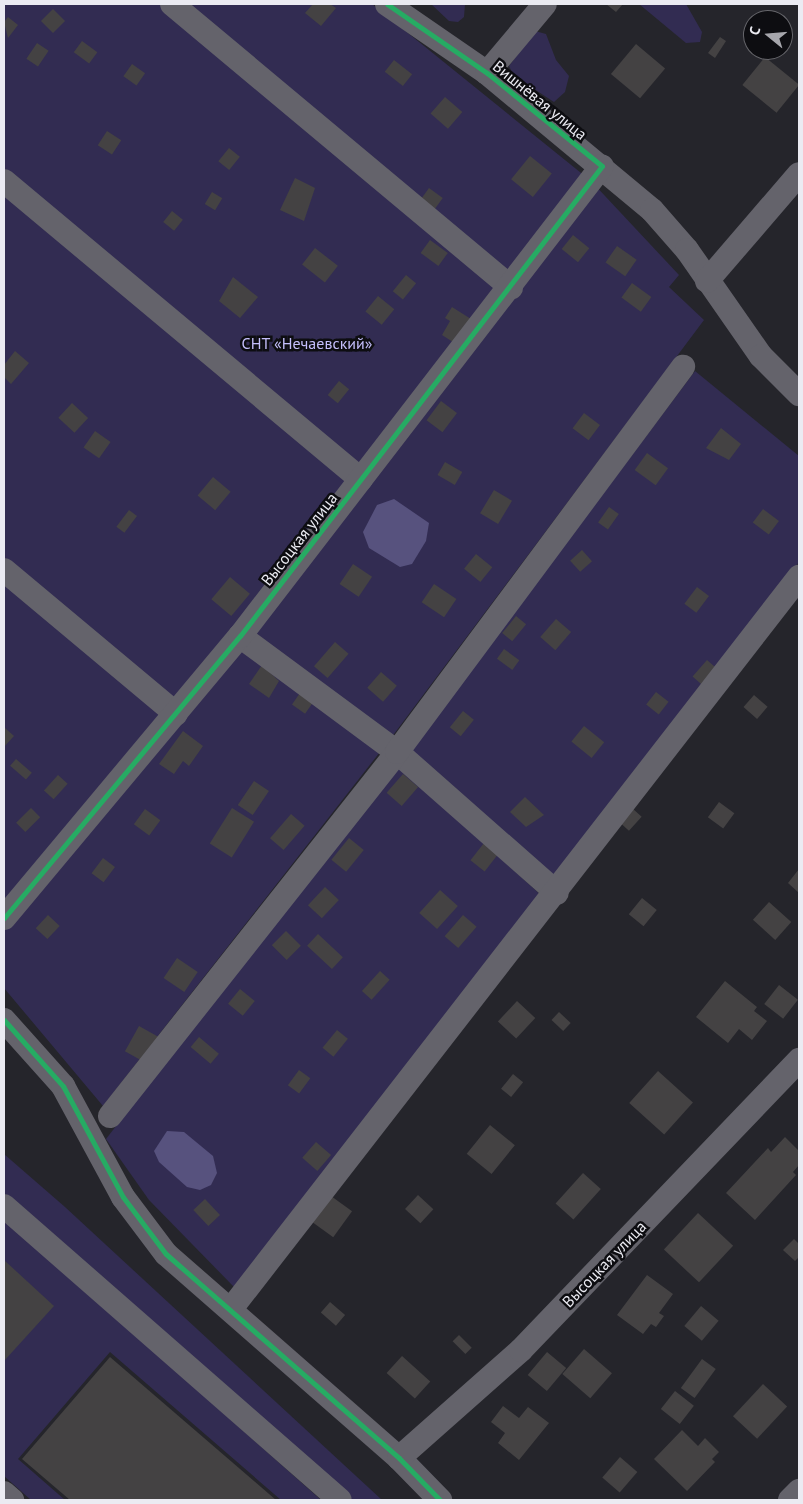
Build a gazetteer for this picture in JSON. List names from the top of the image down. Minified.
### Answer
{"streets":{"street":["Вишнёвая улица","Высоцкая улица"]},"crossings":[["Вишнёвая улица","Высоцкая улица"]],"parks":["СНТ «Нечаевский»"],"north":"left"}
